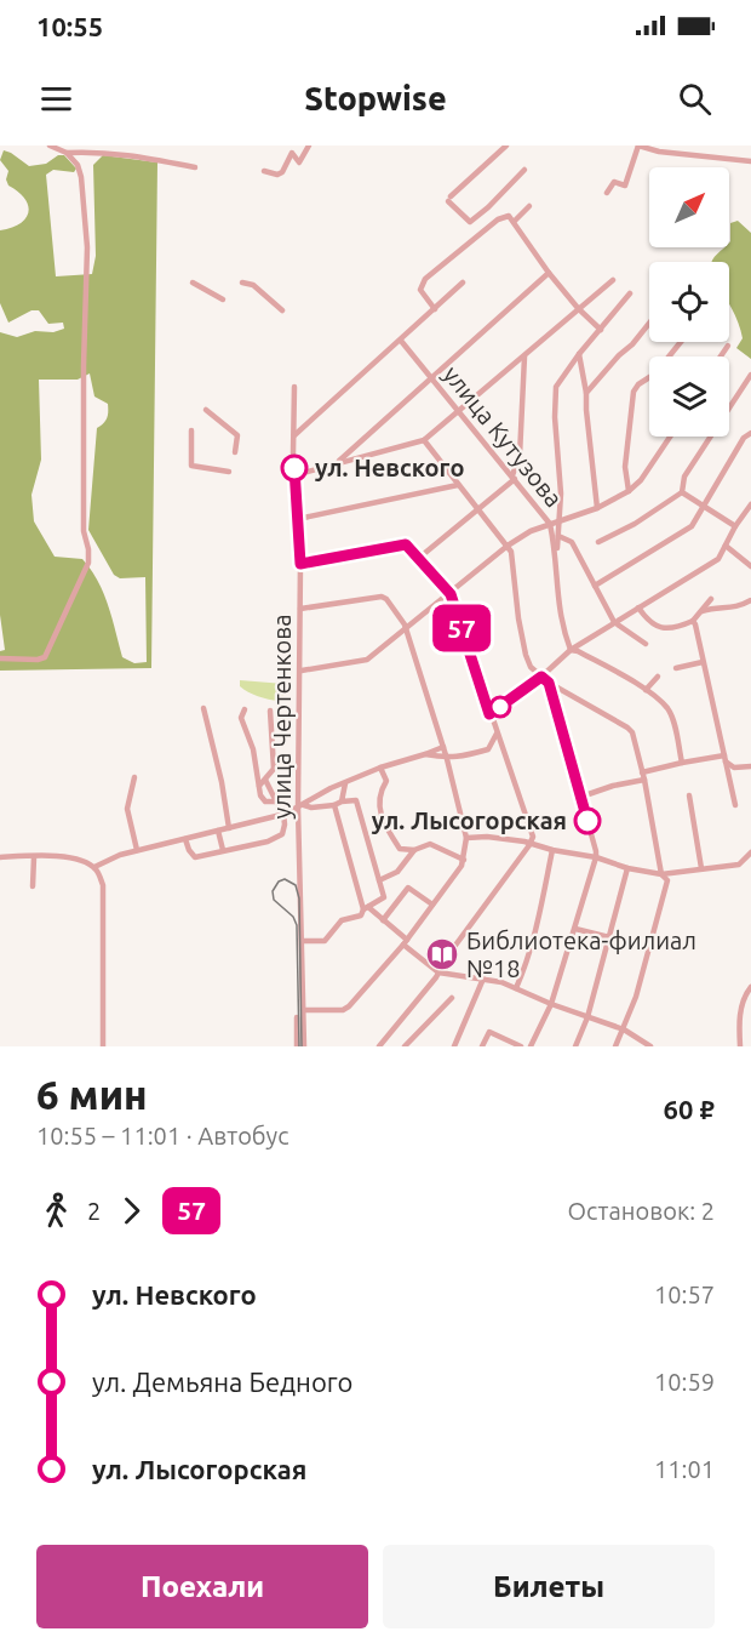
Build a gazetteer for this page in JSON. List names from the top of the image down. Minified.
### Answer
{"streets":{"street":["улица Кутузова","улица Чертенкова"]},"places":{"other":["ул. Невского","ул. Лысогорская"],"library":["Библиотека-филиал №18"]},"lines":["bus line 57"],"north":"top right","page":{"status":"10:55","header":"Stopwise","on_map":"57","heading":["6 мин","10:55 – 11:01 · Автобус","60 ₽"],"legs":["2","57","Остановок: 2"],"list":[{"name":"ул. Невского","value":"10:57"},{"name":"ул. Демьяна Бедного","value":"10:59"},{"name":"ул. Лысогорская","value":"11:01"}],"buttons":["Поехали","Билеты"]}}
